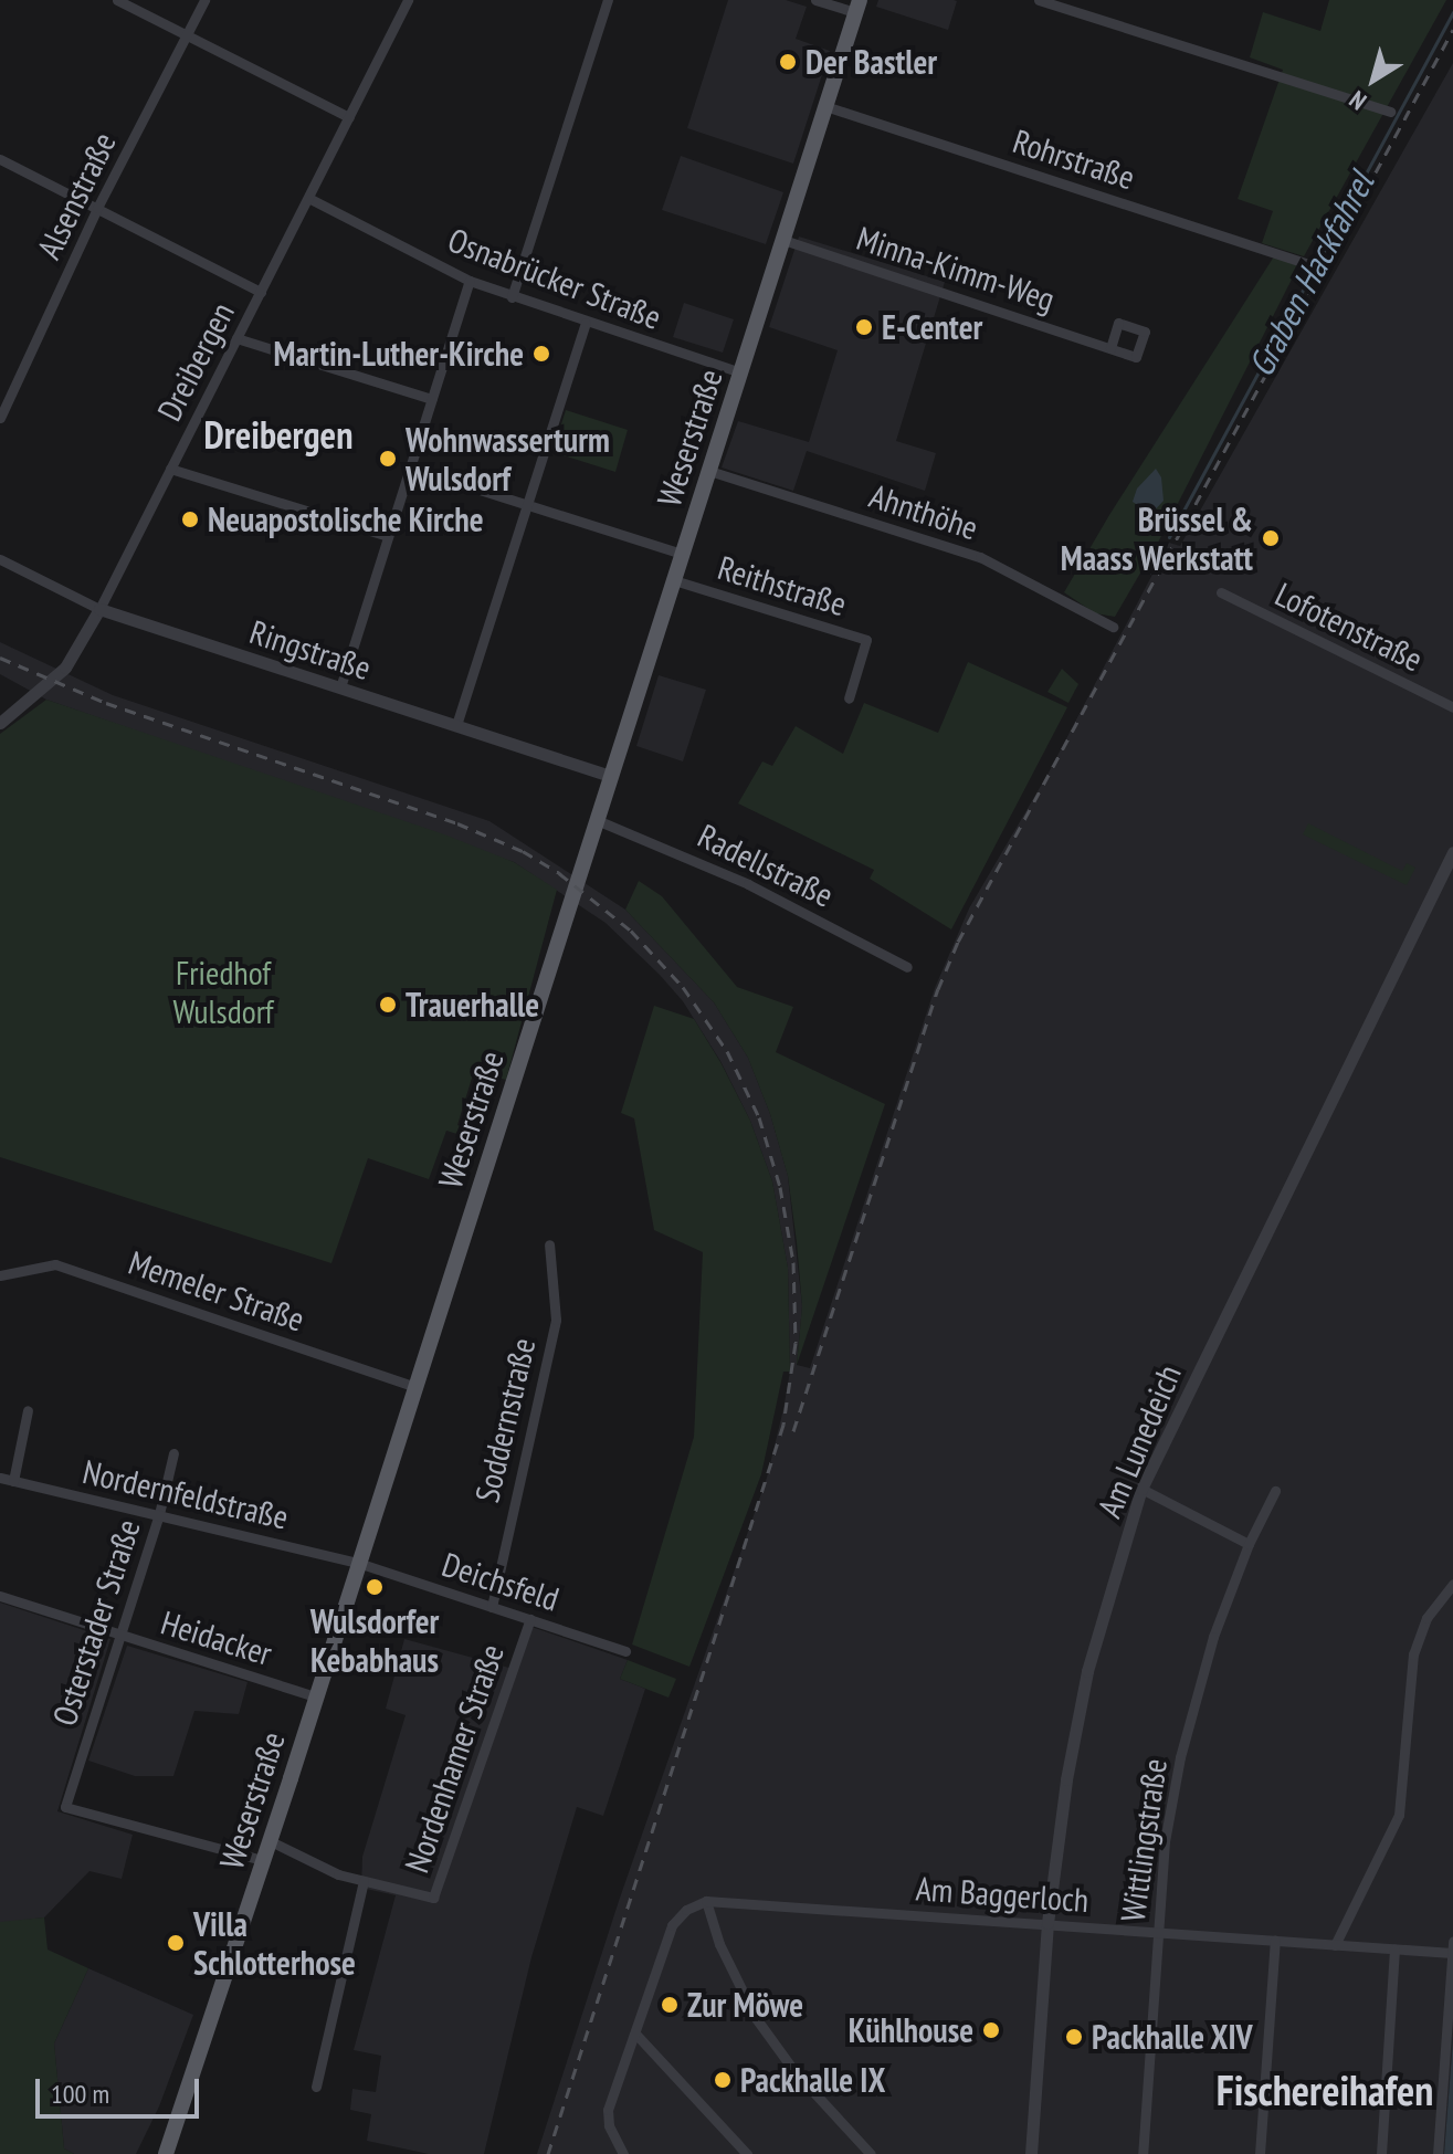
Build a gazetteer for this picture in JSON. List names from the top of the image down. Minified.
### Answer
{"streets":{"main road":["Weserstraße"],"street":["Rohrstraße","Alsenstraße","Minna-Kimm-Weg","Osnabrücker Straße","Dreibergen","Ahnthöhe","Reithstraße","Lofotenstraße","Ringstraße","Radellstraße","Memeler Straße","Soddernstraße","Am Lunedeich","Nordernfeldstraße","Deichsfeld","Osterstader Straße","Heidacker","Nordenhamer Straße","Wittlingstraße","Am Baggerloch"]},"crossings":[["Rohrstraße","Weserstraße"],["Minna-Kimm-Weg","Weserstraße"],["Osnabrücker Straße","Dreibergen"],["Osnabrücker Straße","Weserstraße"],["Dreibergen","Ringstraße"],["Weserstraße","Ahnthöhe"],["Weserstraße","Reithstraße"],["Weserstraße","Ringstraße"],["Weserstraße","Radellstraße"],["Weserstraße","Memeler Straße"],["Weserstraße","Nordernfeldstraße"],["Weserstraße","Deichsfeld"],["Weserstraße","Osterstader Straße"],["Weserstraße","Heidacker"],["Soddernstraße","Deichsfeld"],["Am Lunedeich","Am Baggerloch"],["Nordernfeldstraße","Deichsfeld"],["Nordernfeldstraße","Osterstader Straße"],["Deichsfeld","Nordenhamer Straße"],["Osterstader Straße","Heidacker"],["Wittlingstraße","Am Baggerloch"]],"districts":["Dreibergen","Fischereihafen"],"water":["Graben Hackfahrel"],"parks":["Friedhof Wulsdorf"],"places":["Der Bastler","E-Center","Martin-Luther-Kirche","Wohnwasserturm Wulsdorf","Neuapostolische Kirche","Brüssel & Maass Werkstatt","Trauerhalle","Wulsdorfer Kebabhaus","Villa Schlotterhose","Zur Möwe","Kühlhouse","Packhalle XIV","Packhalle IX"],"scale_bar":"100 m","north":"bottom left"}
